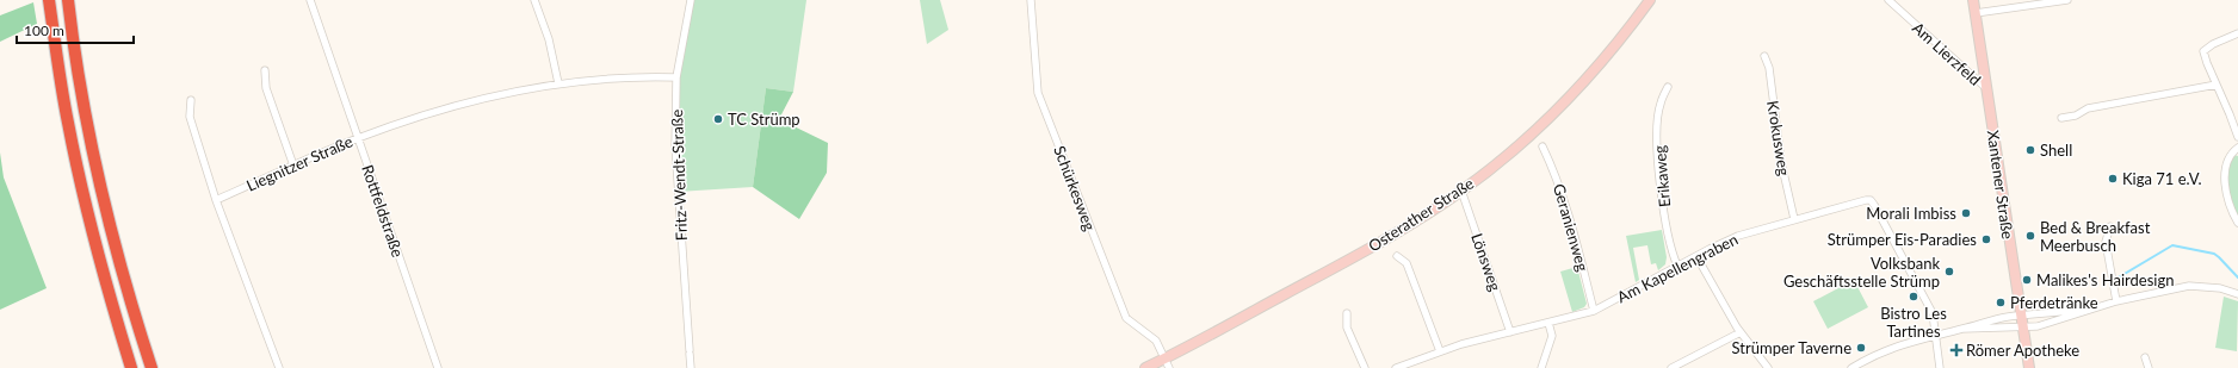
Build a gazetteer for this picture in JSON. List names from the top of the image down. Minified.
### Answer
{"streets":{"main road":["Xantener Straße","Osterather Straße"],"street":["Am Lierzfeld","Krokusweg","Liegnitzer Straße","Fritz-Wendt-Straße","Erikaweg","Schürkesweg","Rottfeldstraße","Geranienweg","Lönsweg","Am Kapellengraben"]},"crossings":[["Am Lierzfeld","Xantener Straße"],["Krokusweg","Am Kapellengraben"],["Liegnitzer Straße","Fritz-Wendt-Straße"],["Liegnitzer Straße","Rottfeldstraße"],["Erikaweg","Am Kapellengraben"],["Schürkesweg","Osterather Straße"],["Osterather Straße","Lönsweg"],["Geranienweg","Am Kapellengraben"],["Lönsweg","Am Kapellengraben"]],"places":{"other":["TC Strümp","Shell","Kiga 71 e.V.","Morali Imbiss","Bed & Breakfast Meerbusch","Strümper Eis-Paradies","Volksbank Geschäftsstelle Strümp","Malikes's Hairdesign","Bistro Les Tartines","Pferdetränke","Strümper Taverne"],"health":["Römer Apotheke"]},"scale_bar":"100 m"}
